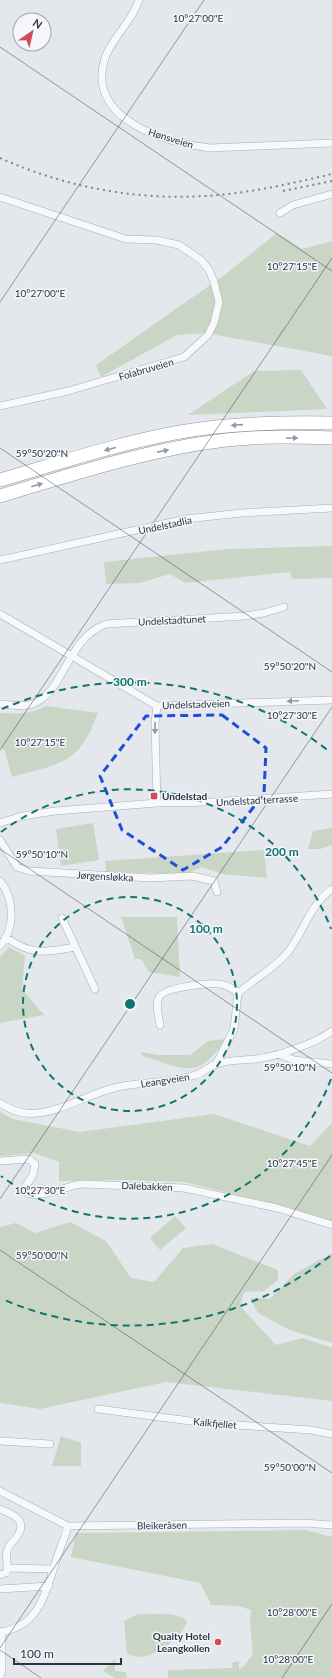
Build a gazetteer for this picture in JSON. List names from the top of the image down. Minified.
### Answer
{"streets":{"street":["Hønsveien","Folabruveien","Undelstadlia","Undelstadtunet","Undelstadveien","Undelstad terrasse","Jørgensløkka","Leangveien","Dalebakken","Kalkfjellet","Bleikeråsen"]},"crossings":[["Undelstadveien","Undelstad terrasse"]],"places":{"transit":["Undelstad"],"other":["Quaity Hotel Leangkollen"]},"scale_bar":"100 m","north":"top right","coordinates":["10°27'00\"E","10°27'15\"E","59°50'20\"N","10°27'30\"E","59°50'10\"N","10°27'45\"E","59°50'00\"N","10°28'00\"E"],"rings":["300 m","200 m","100 m"]}
